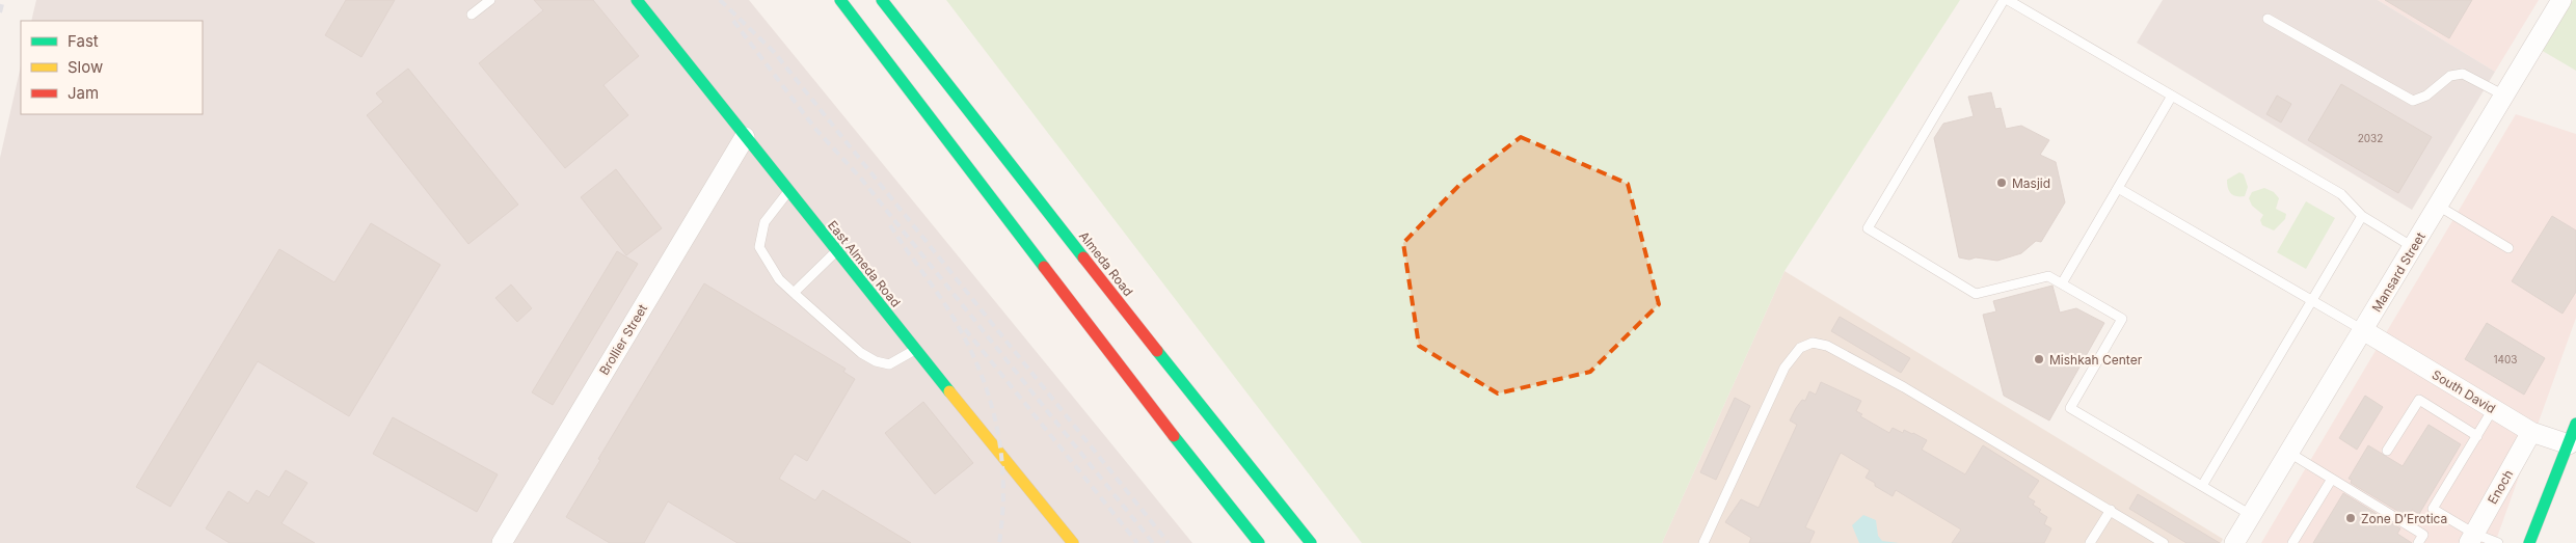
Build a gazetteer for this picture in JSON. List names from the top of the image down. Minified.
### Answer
{"streets":{"main road":["East Almeda Road","Almeda Road"],"street":["Mansard Street","Brollier Street","South David","Enoch"]},"crossings":[["East Almeda Road","Brollier Street"],["Mansard Street","South David"],["South David","Enoch"]],"places":["Masjid","Mishkah Center","Zone D’Erotica"],"house_numbers":["2032","1403"],"legend":["Fast","Slow","Jam"]}
